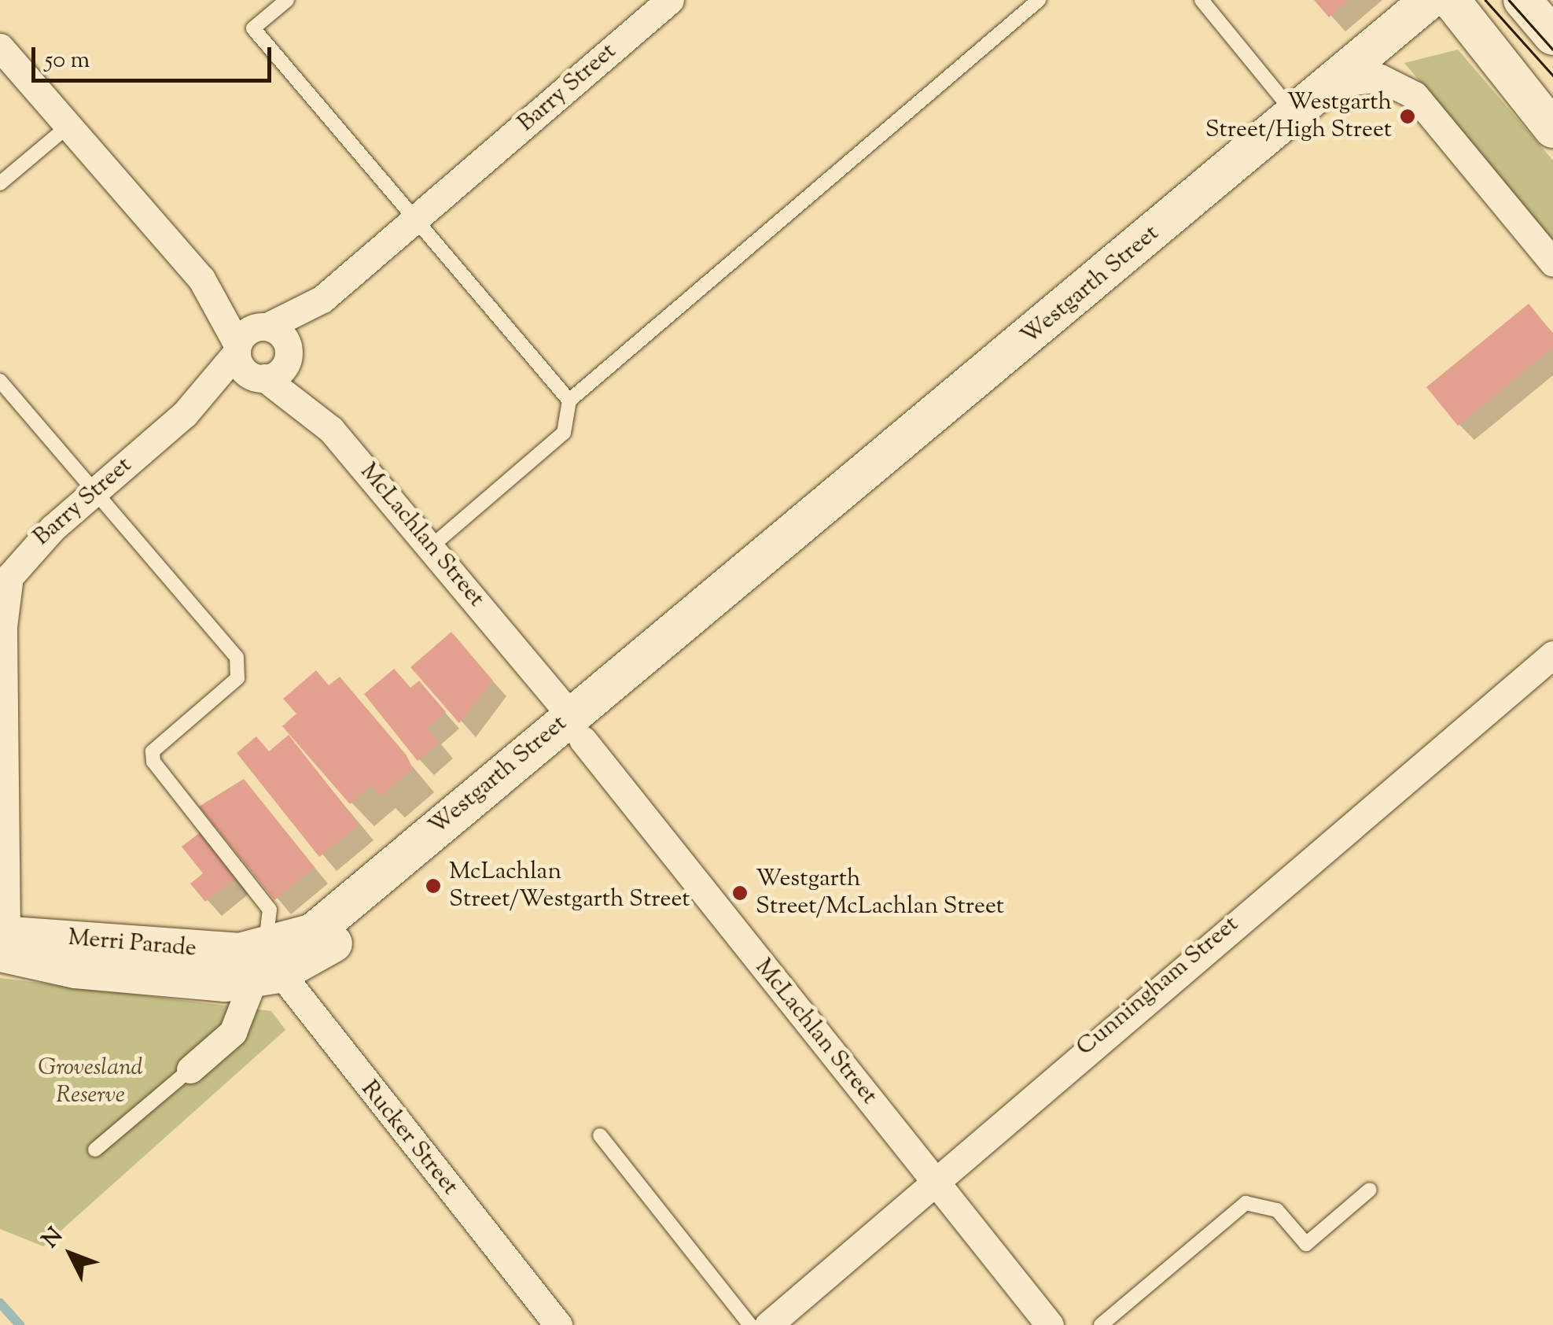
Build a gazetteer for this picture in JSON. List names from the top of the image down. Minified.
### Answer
{"streets":{"main road":["Westgarth Street","Merri Parade"],"street":["Barry Street","McLachlan Street","Cunningham Street","Rucker Street"]},"crossings":[["Barry Street","McLachlan Street"],["Barry Street","Merri Parade"],["Westgarth Street","McLachlan Street"],["Westgarth Street","Merri Parade"],["Westgarth Street","Rucker Street"],["McLachlan Street","Cunningham Street"],["Merri Parade","Rucker Street"]],"parks":["Grovesland Reserve"],"places":["Westgarth Street/High Street","McLachlan Street/Westgarth Street","Westgarth Street/McLachlan Street"],"scale_bar":"50 m","north":"top left"}
